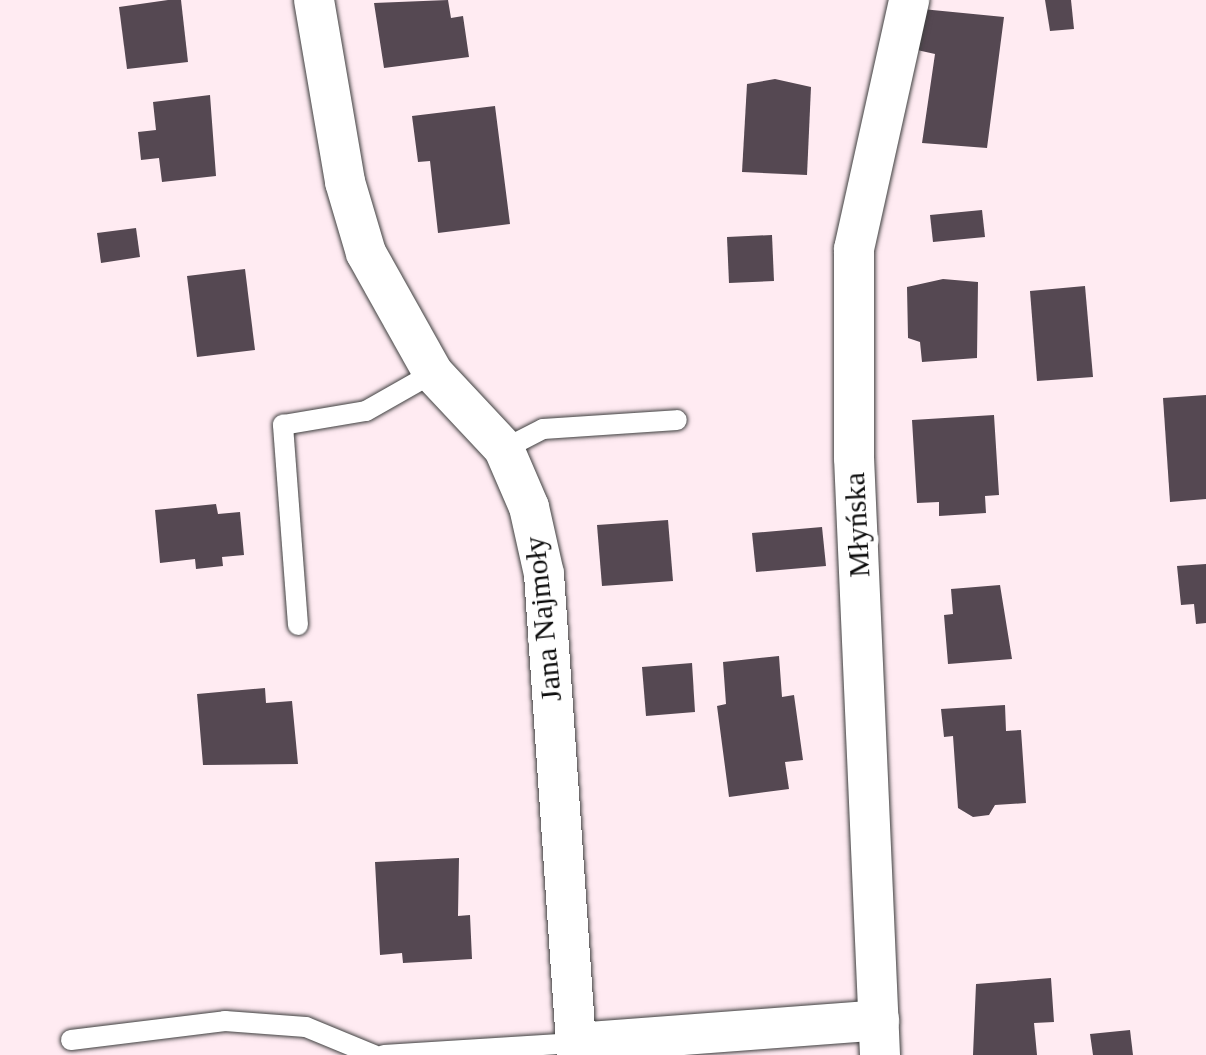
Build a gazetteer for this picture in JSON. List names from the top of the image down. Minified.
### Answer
{"streets":{"street":["Młyńska","Jana Najmoły"]}}
